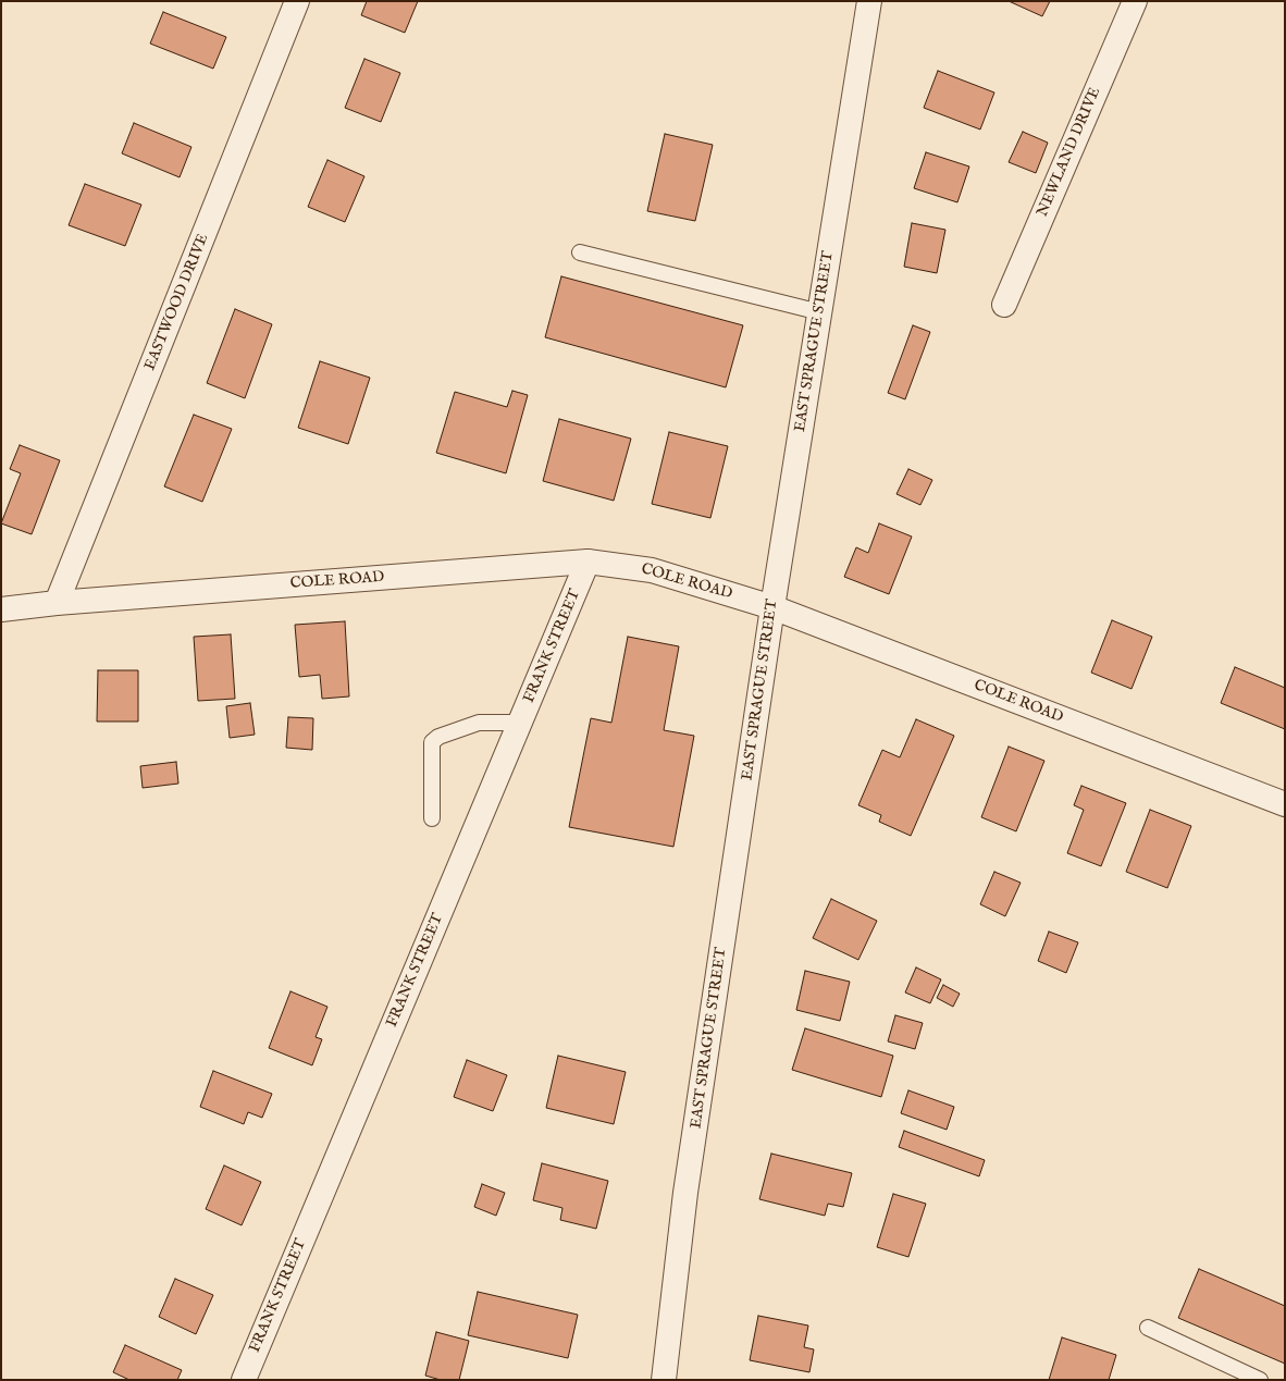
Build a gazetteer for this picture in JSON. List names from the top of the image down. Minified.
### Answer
{"streets":{"street":["NEWLAND DRIVE","EASTWOOD DRIVE","EAST SPRAGUE STREET","COLE ROAD","FRANK STREET"]},"crossings":[["EASTWOOD DRIVE","COLE ROAD"],["EAST SPRAGUE STREET","COLE ROAD"],["COLE ROAD","FRANK STREET"]]}
